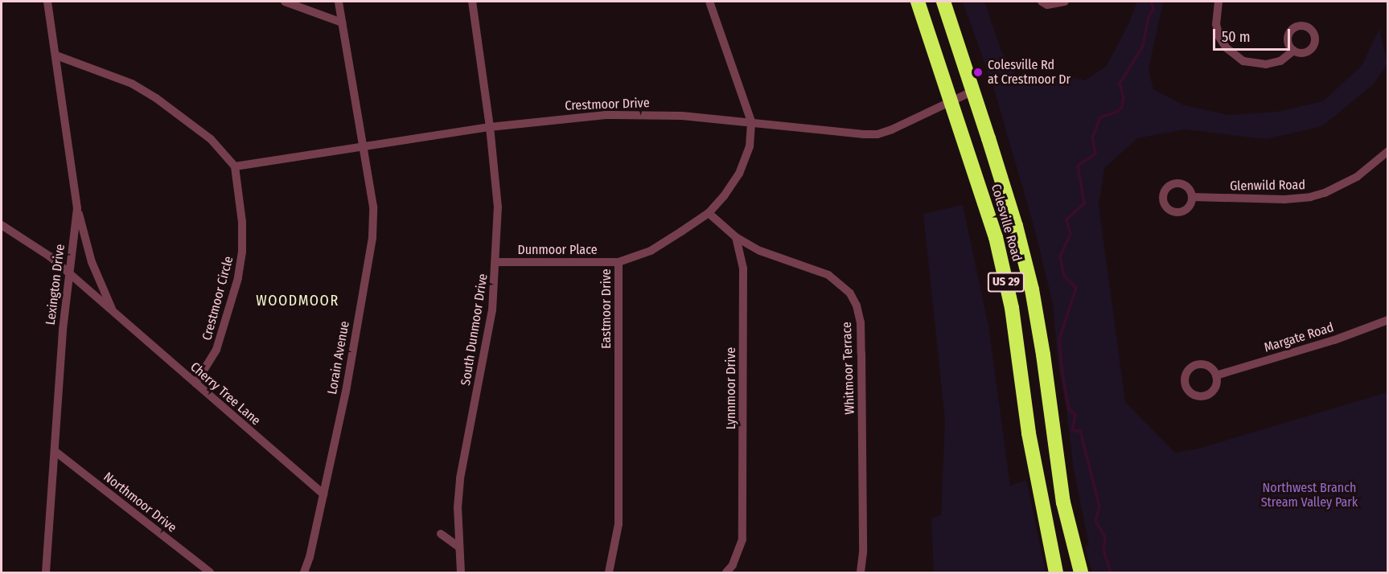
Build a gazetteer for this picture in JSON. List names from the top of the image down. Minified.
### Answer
{"streets":{"highway":["Colesville Road","US 29"],"street":["Crestmoor Drive","Glenwild Road","Dunmoor Place","Lexington Drive","Crestmoor Circle","Eastmoor Drive","South Dunmoor Drive","Margate Road","Lorain Avenue","Whitmoor Terrace","Lynnmoor Drive","Cherry Tree Lane","Northmoor Drive"]},"crossings":[["Crestmoor Drive","Colesville Road"],["Crestmoor Drive","Crestmoor Circle"],["Crestmoor Drive","Eastmoor Drive"],["Crestmoor Drive","South Dunmoor Drive"],["Crestmoor Drive","Lorain Avenue"],["Dunmoor Place","Eastmoor Drive"],["Dunmoor Place","South Dunmoor Drive"],["Lexington Drive","Cherry Tree Lane"],["Lexington Drive","Northmoor Drive"],["Crestmoor Circle","Cherry Tree Lane"],["Lorain Avenue","Cherry Tree Lane"],["Whitmoor Terrace","Lynnmoor Drive"]],"districts":["WOODMOOR"],"parks":["Northwest Branch Stream Valley Park"],"places":["Colesville Rd at Crestmoor Dr"],"scale_bar":"50 m"}
